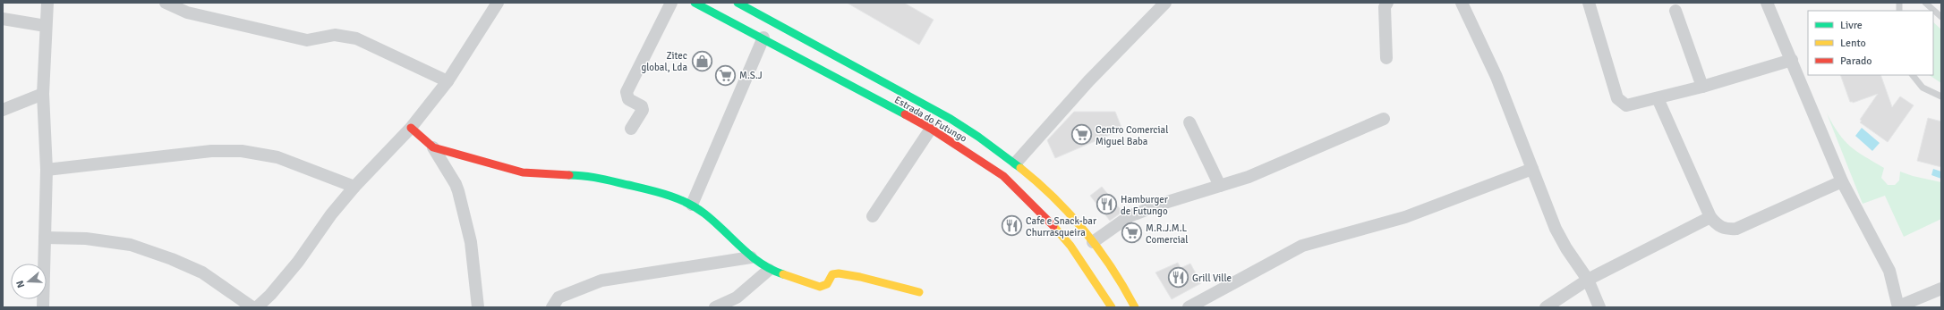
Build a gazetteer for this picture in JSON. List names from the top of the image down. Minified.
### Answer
{"streets":{"main road":["Estrada do Futungo"]},"places":{"shop":["Zitec global, Lda"],"supermarket":["M.S.J","Centro Comercial Miguel Baba","M.R.J.M.L Comercial"],"restaurant":["Hamburger de Futungo","Cafe e Snack-bar Churrasqueira","Grill Ville"]},"legend":["Livre","Lento","Parado"],"north":"left"}
